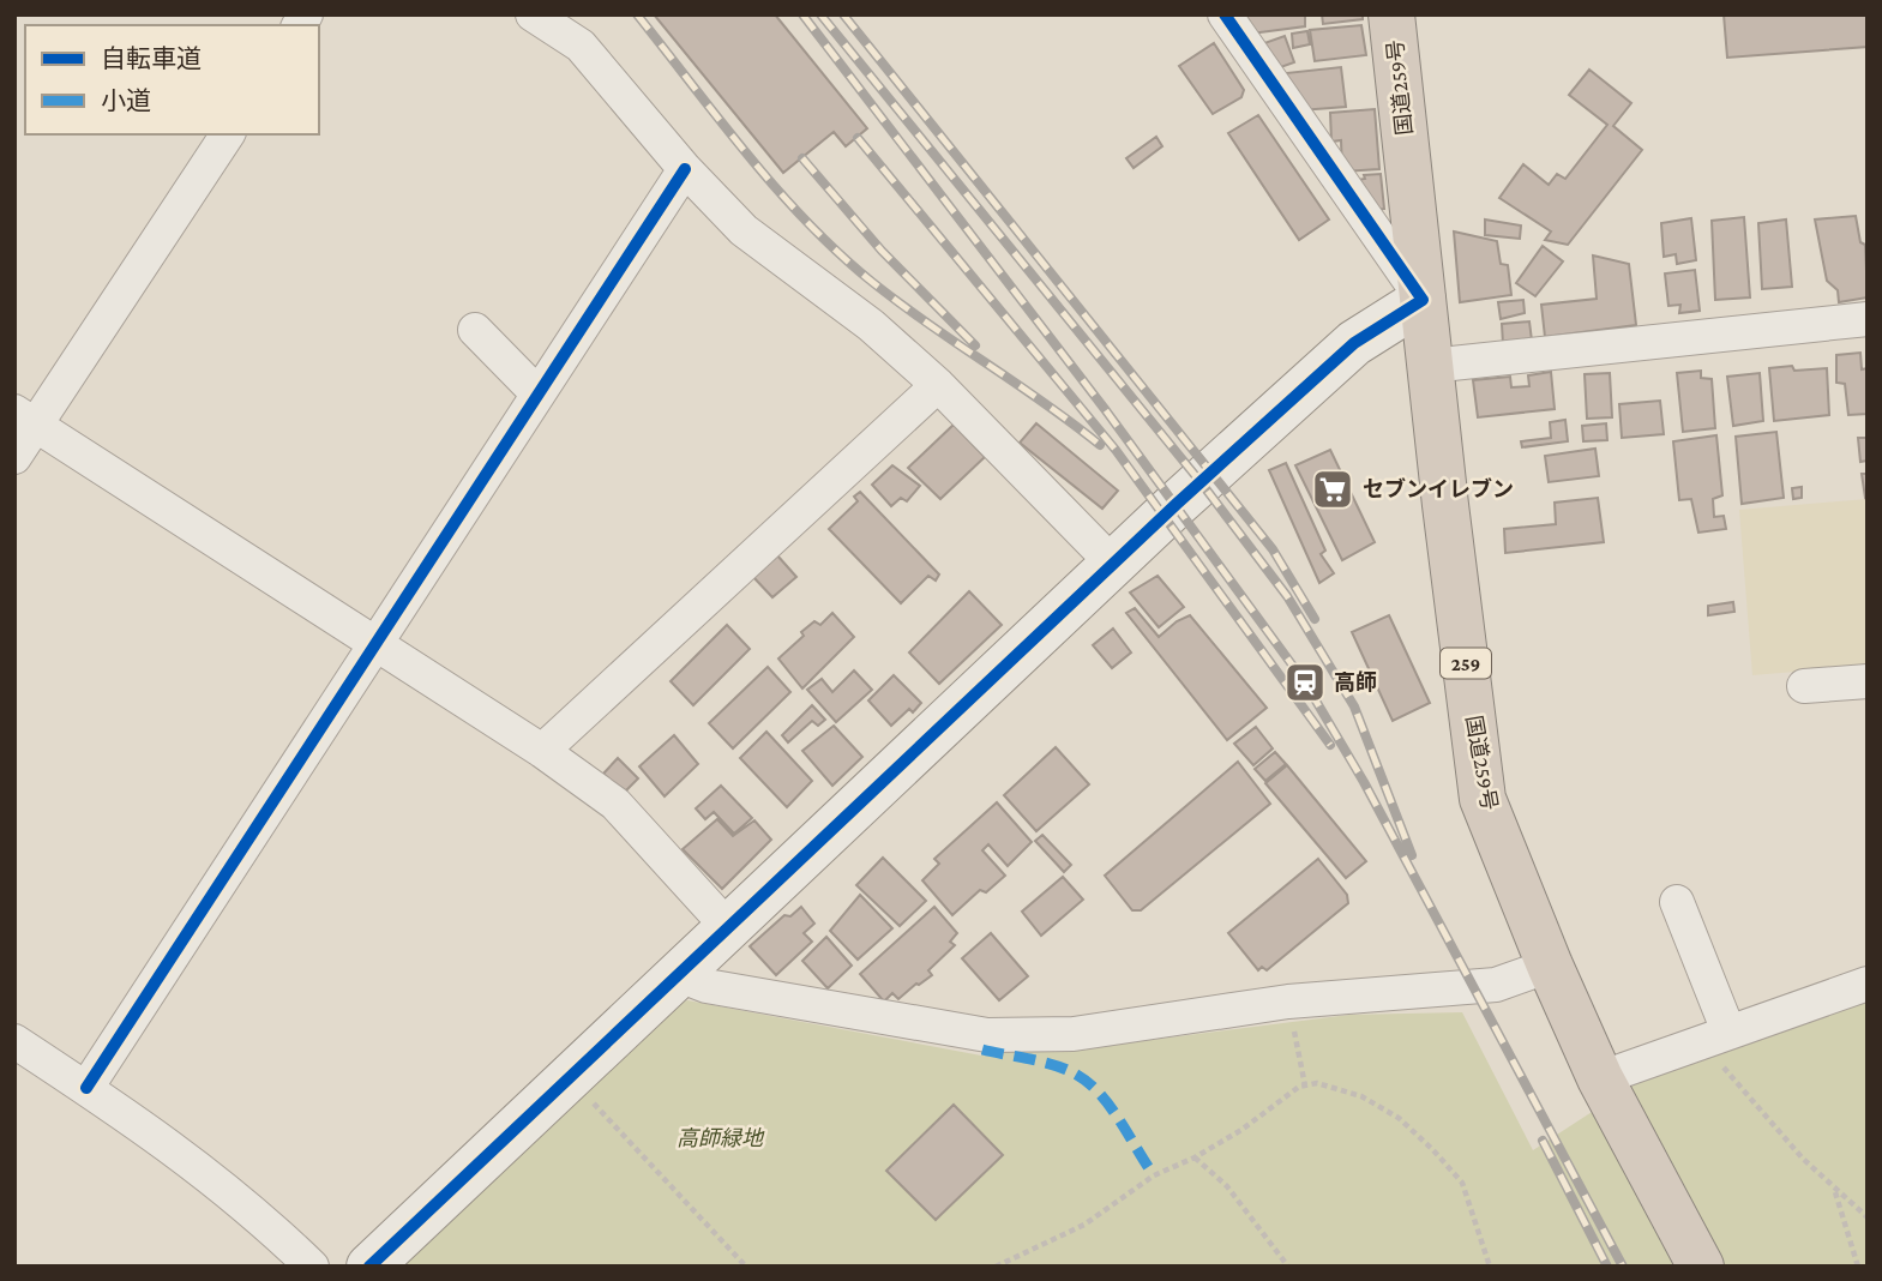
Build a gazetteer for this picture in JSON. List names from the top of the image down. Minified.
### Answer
{"streets":{"highway":["国道259号","259"]},"parks":["高師緑地"],"places":{"supermarket":["セブンイレブン"],"station":["高師"]},"legend":["自転車道","小道"]}
